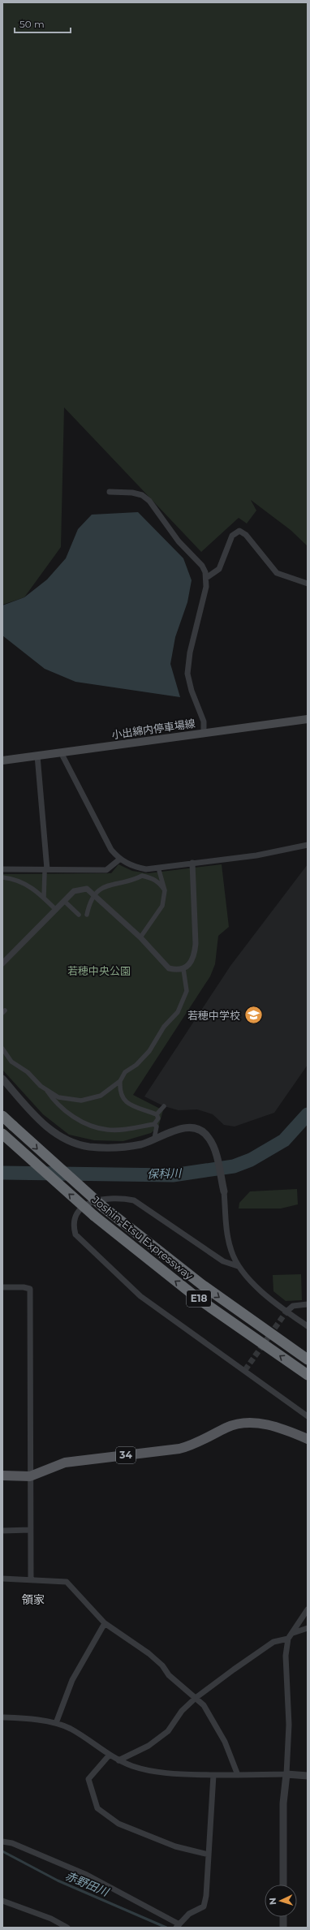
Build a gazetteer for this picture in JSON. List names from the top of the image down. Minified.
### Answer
{"streets":{"highway":["Joshin-Etsu Expressway","E18"],"main road":["小出綿内停車場線","34"]},"districts":["領家"],"water":["保科川","赤野田川"],"parks":["若穂中央公園"],"places":{"school or university":["若穂中学校"]},"scale_bar":"50 m","north":"left"}
